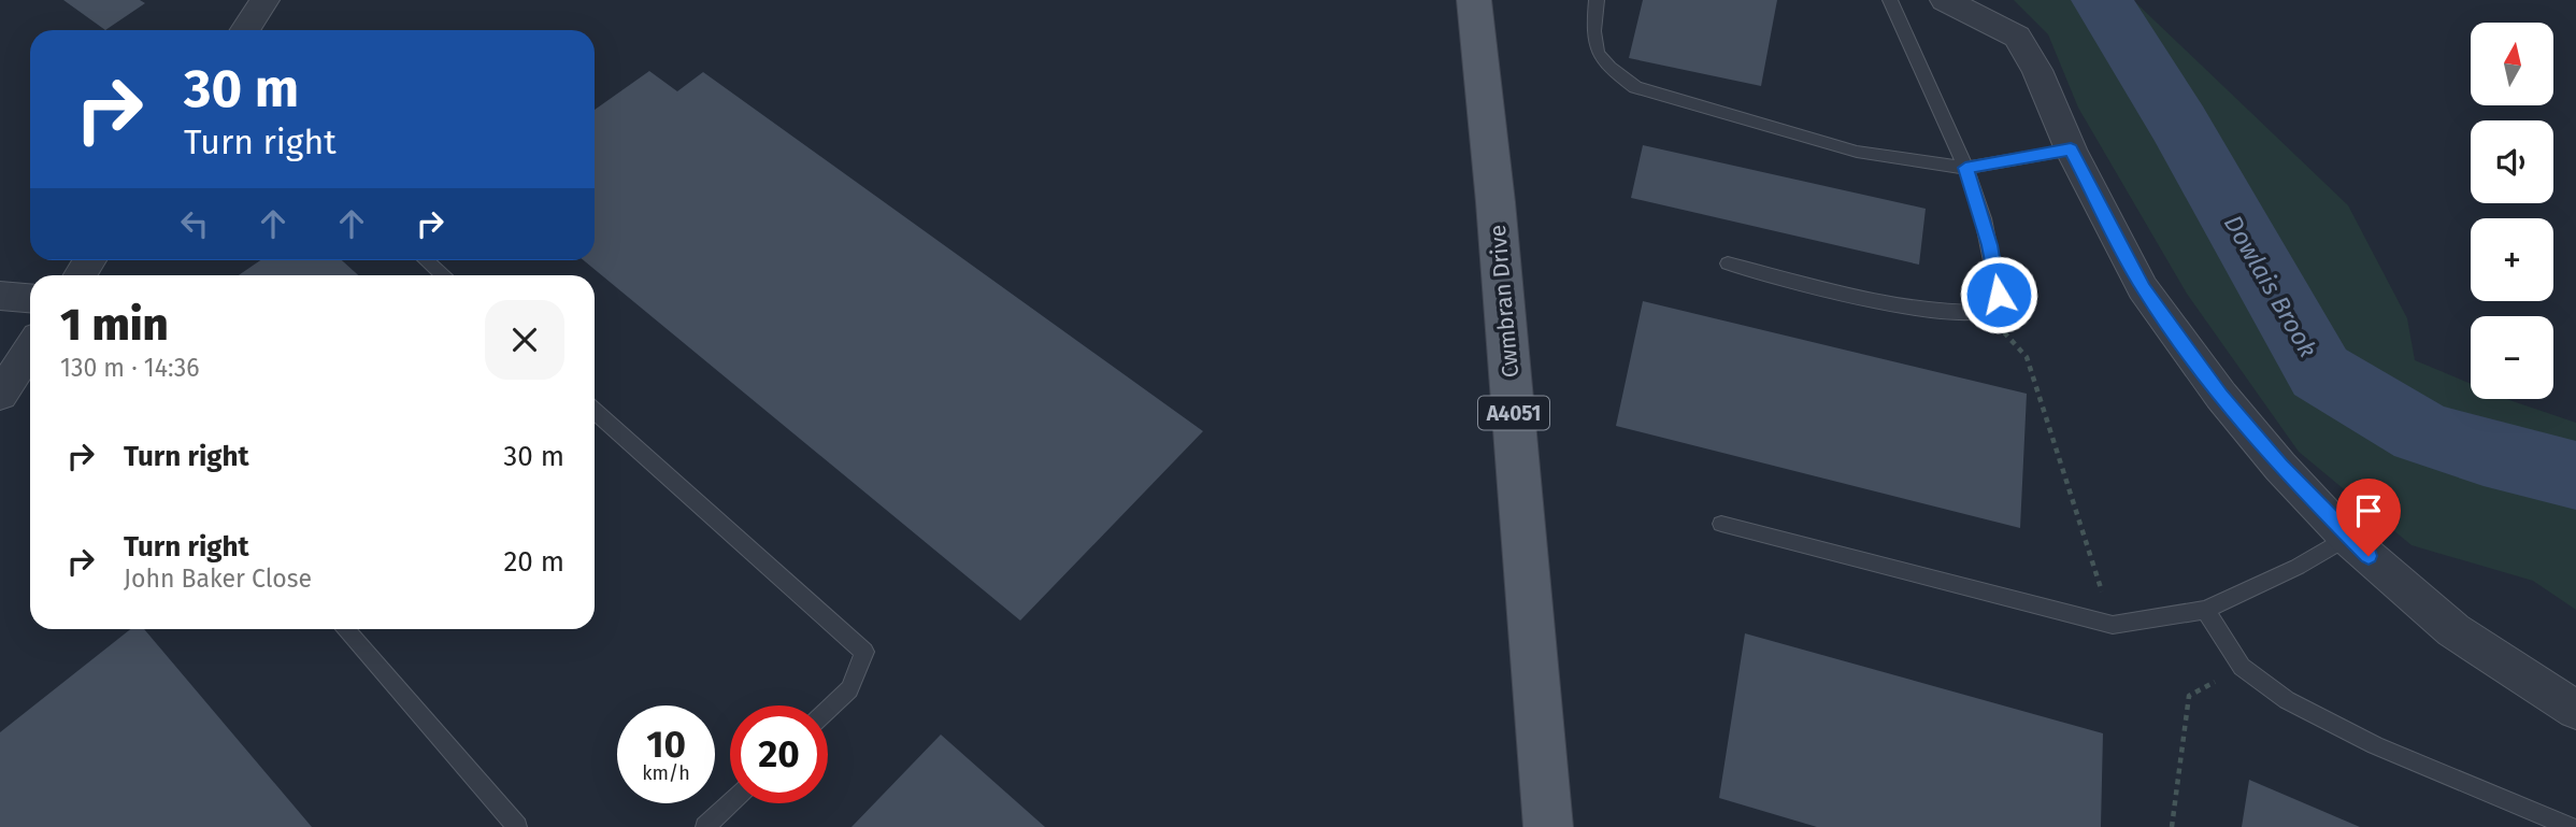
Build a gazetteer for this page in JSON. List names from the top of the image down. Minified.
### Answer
{"streets":{"main road":["Cwmbran Drive","A4051"]},"water":["Dowlais Brook"],"north":"top","page":{"map_buttons":["+","−"],"turn":["30 m","Turn right"],"heading":["1 min","130 m · 14:36"],"list":[{"name":"Turn right","value":"30 m"},{"name":"Turn right","note":"John Baker Close","value":"20 m"}],"speed":"10 km/h","limit":"20"}}
